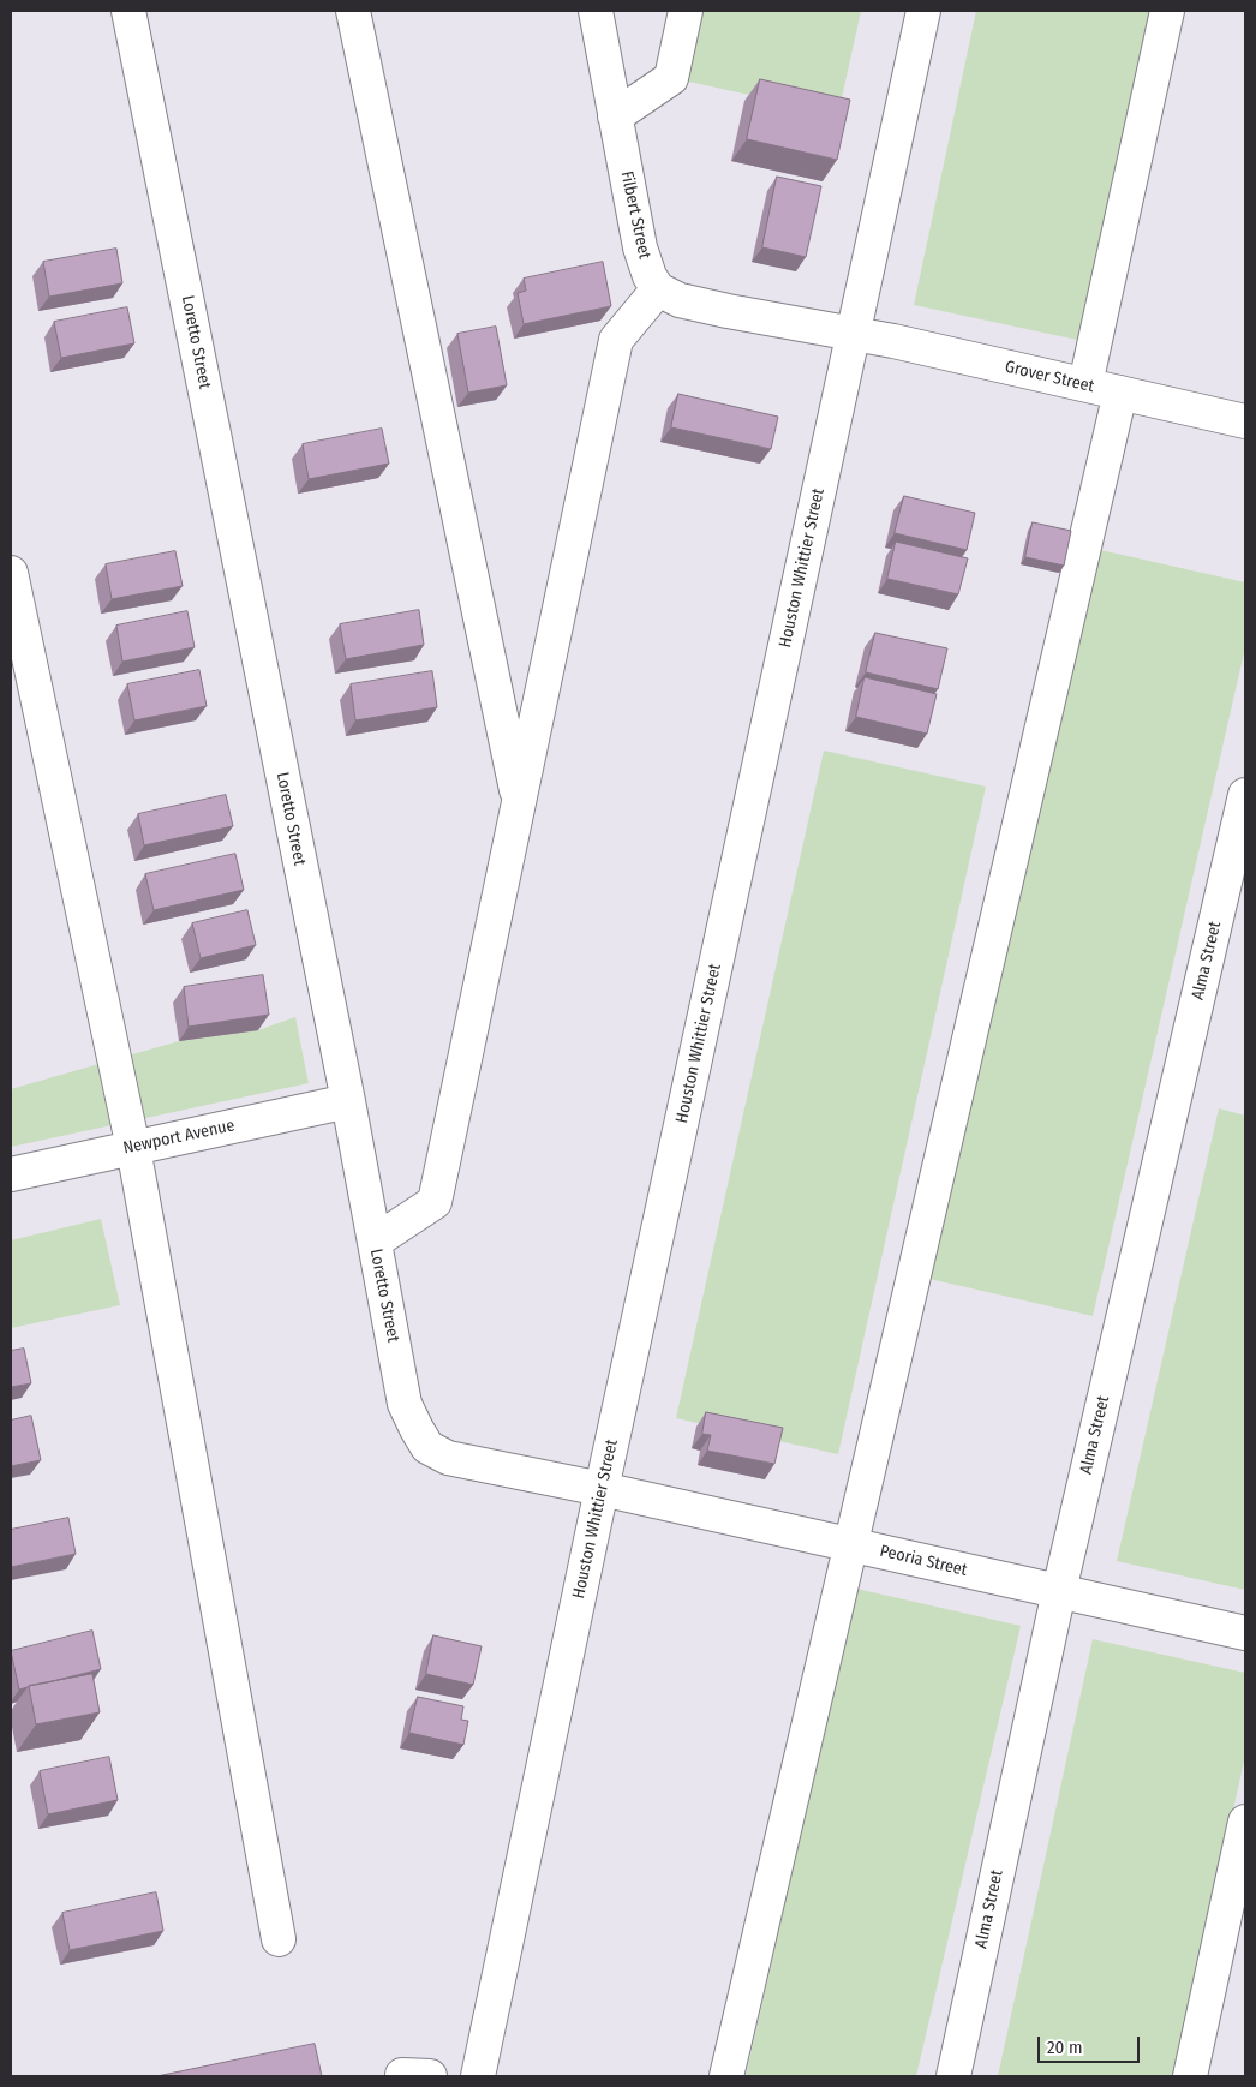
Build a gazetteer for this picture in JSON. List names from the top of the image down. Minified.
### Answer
{"streets":{"street":["Filbert Street","Loretto Street","Grover Street","Houston Whittier Street","Alma Street","Newport Avenue","Peoria Street"]},"crossings":[["Loretto Street","Houston Whittier Street"],["Loretto Street","Newport Avenue"],["Loretto Street","Peoria Street"],["Grover Street","Houston Whittier Street"],["Houston Whittier Street","Peoria Street"],["Alma Street","Peoria Street"]],"scale_bar":"20 m"}
